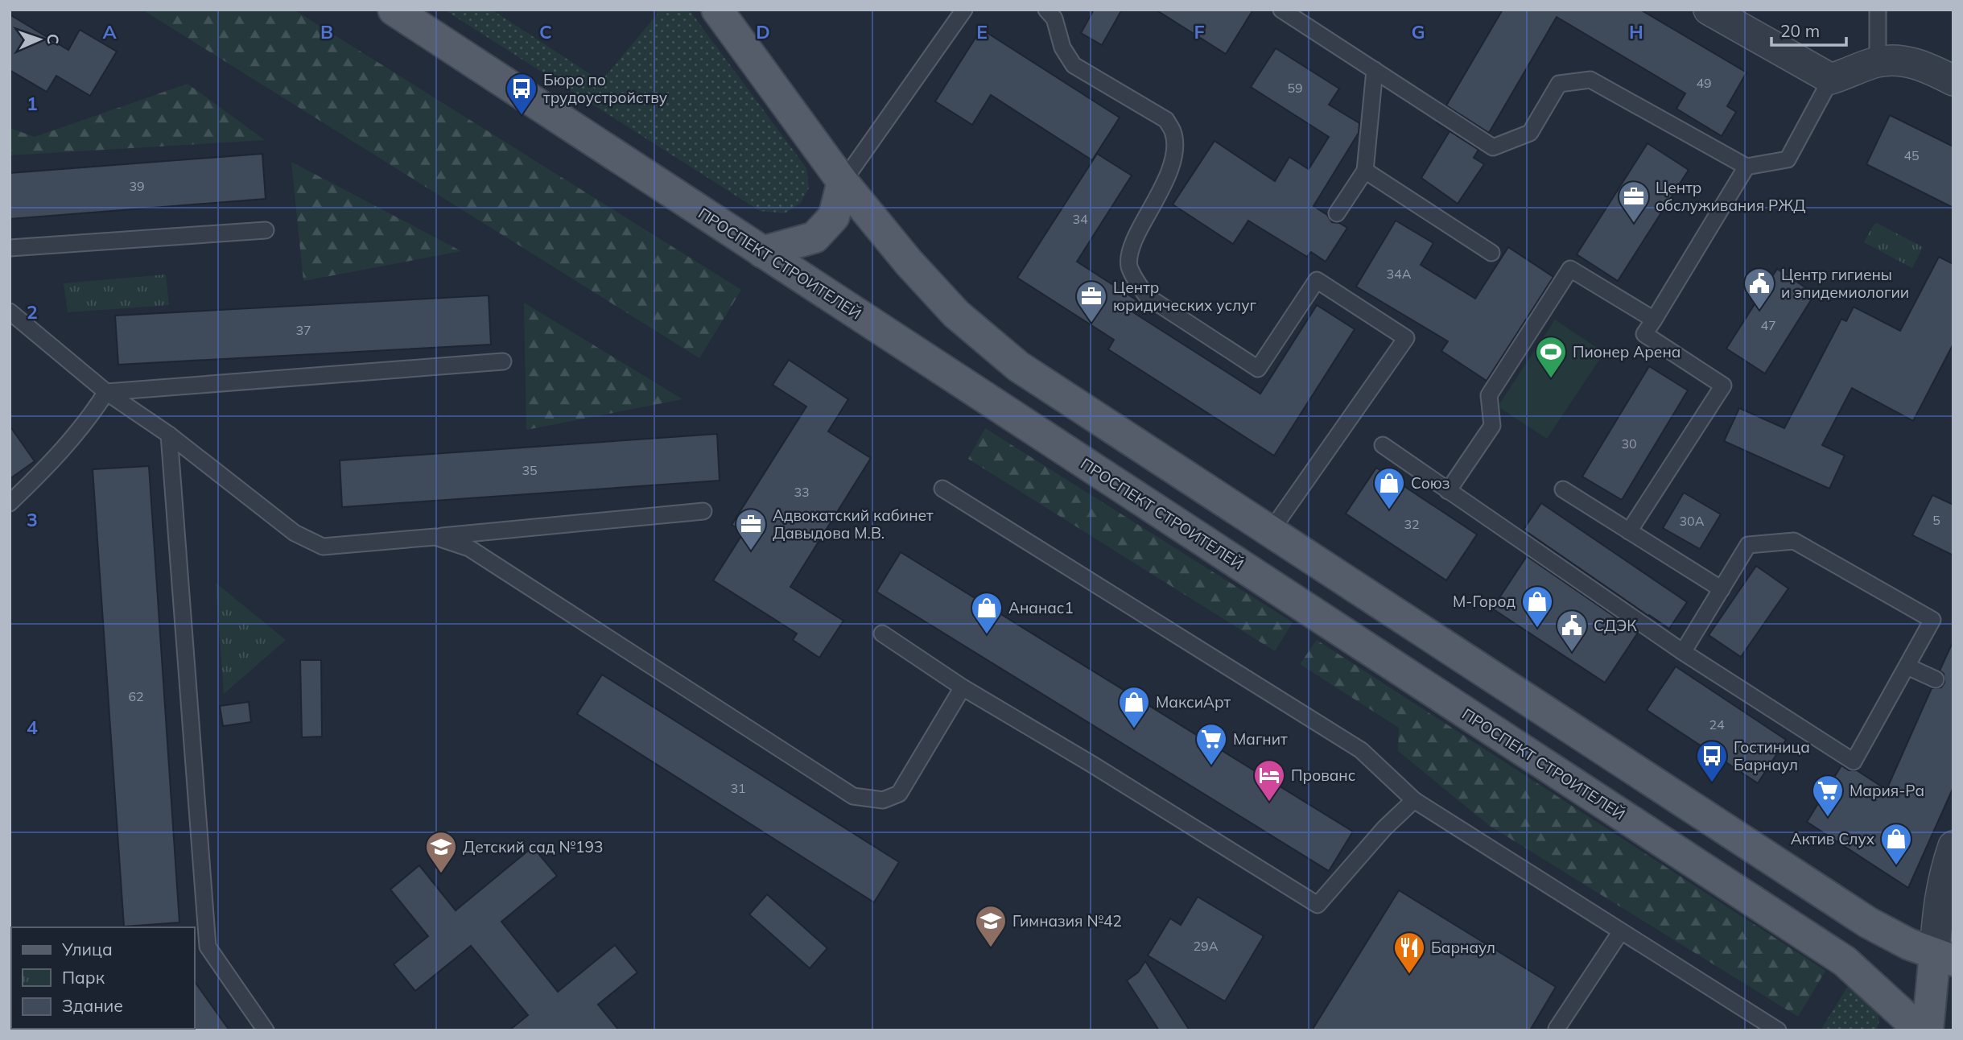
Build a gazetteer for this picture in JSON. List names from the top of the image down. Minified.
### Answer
{"streets":{"main road":["ПРОСПЕКТ СТРОИТЕЛЕЙ"]},"places":{"bus stop":["Бюро по трудоустройству","Гостиница Барнаул"],"office":["Центр обслуживания РЖД","Центр юридических услуг","Адвокатский кабинет Давыдова М.В."],"public building":["Центр гигиены и эпидемиологии","СДЭК"],"sports":["Пионер Арена"],"shop":["Союз","М-Город","Ананас1","МаксиАрт","Актив Слух"],"supermarket":["Магнит","Мария-Ра"],"hotel":["Прованс"],"school or university":["Детский сад №193","Гимназия №42"],"restaurant":["Барнаул"]},"house_numbers":["49","59","45","39","34","34А","47","37","30","35","33","5","30А","32","62","24","31","29А"],"legend":["Улица","Парк","Здание"],"scale_bar":"20 m","north":"right","grid":{"columns":["A","B","C","D","E","F","G","H"],"rows":["1","2","3","4"]}}
